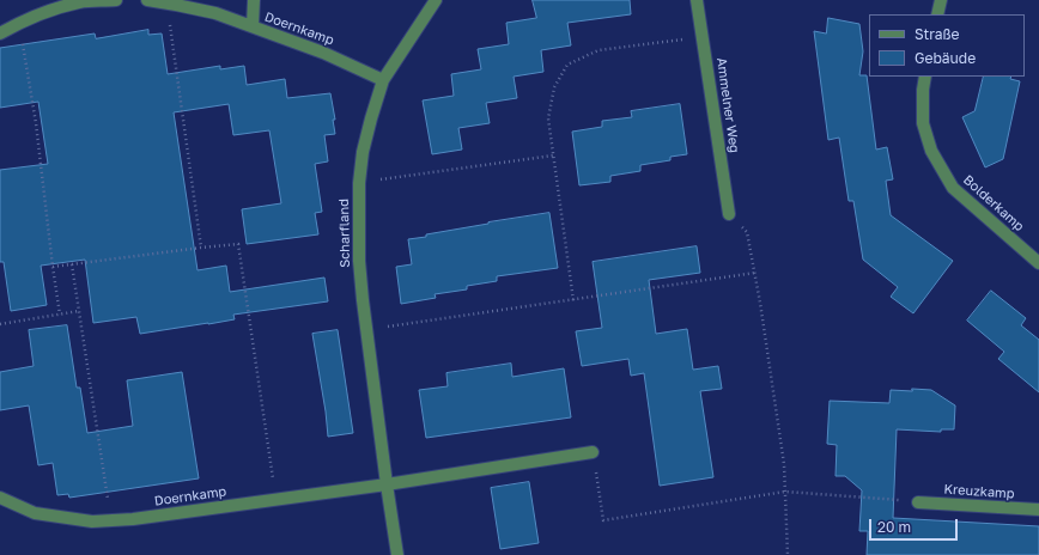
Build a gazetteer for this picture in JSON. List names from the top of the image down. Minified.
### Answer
{"streets":{"street":["Doernkamp","Ammelner Weg","Bolderkamp","Scharfland","Kreuzkamp"]},"crossings":[["Doernkamp","Scharfland"]],"legend":["Straße","Gebäude"],"scale_bar":"20 m"}
